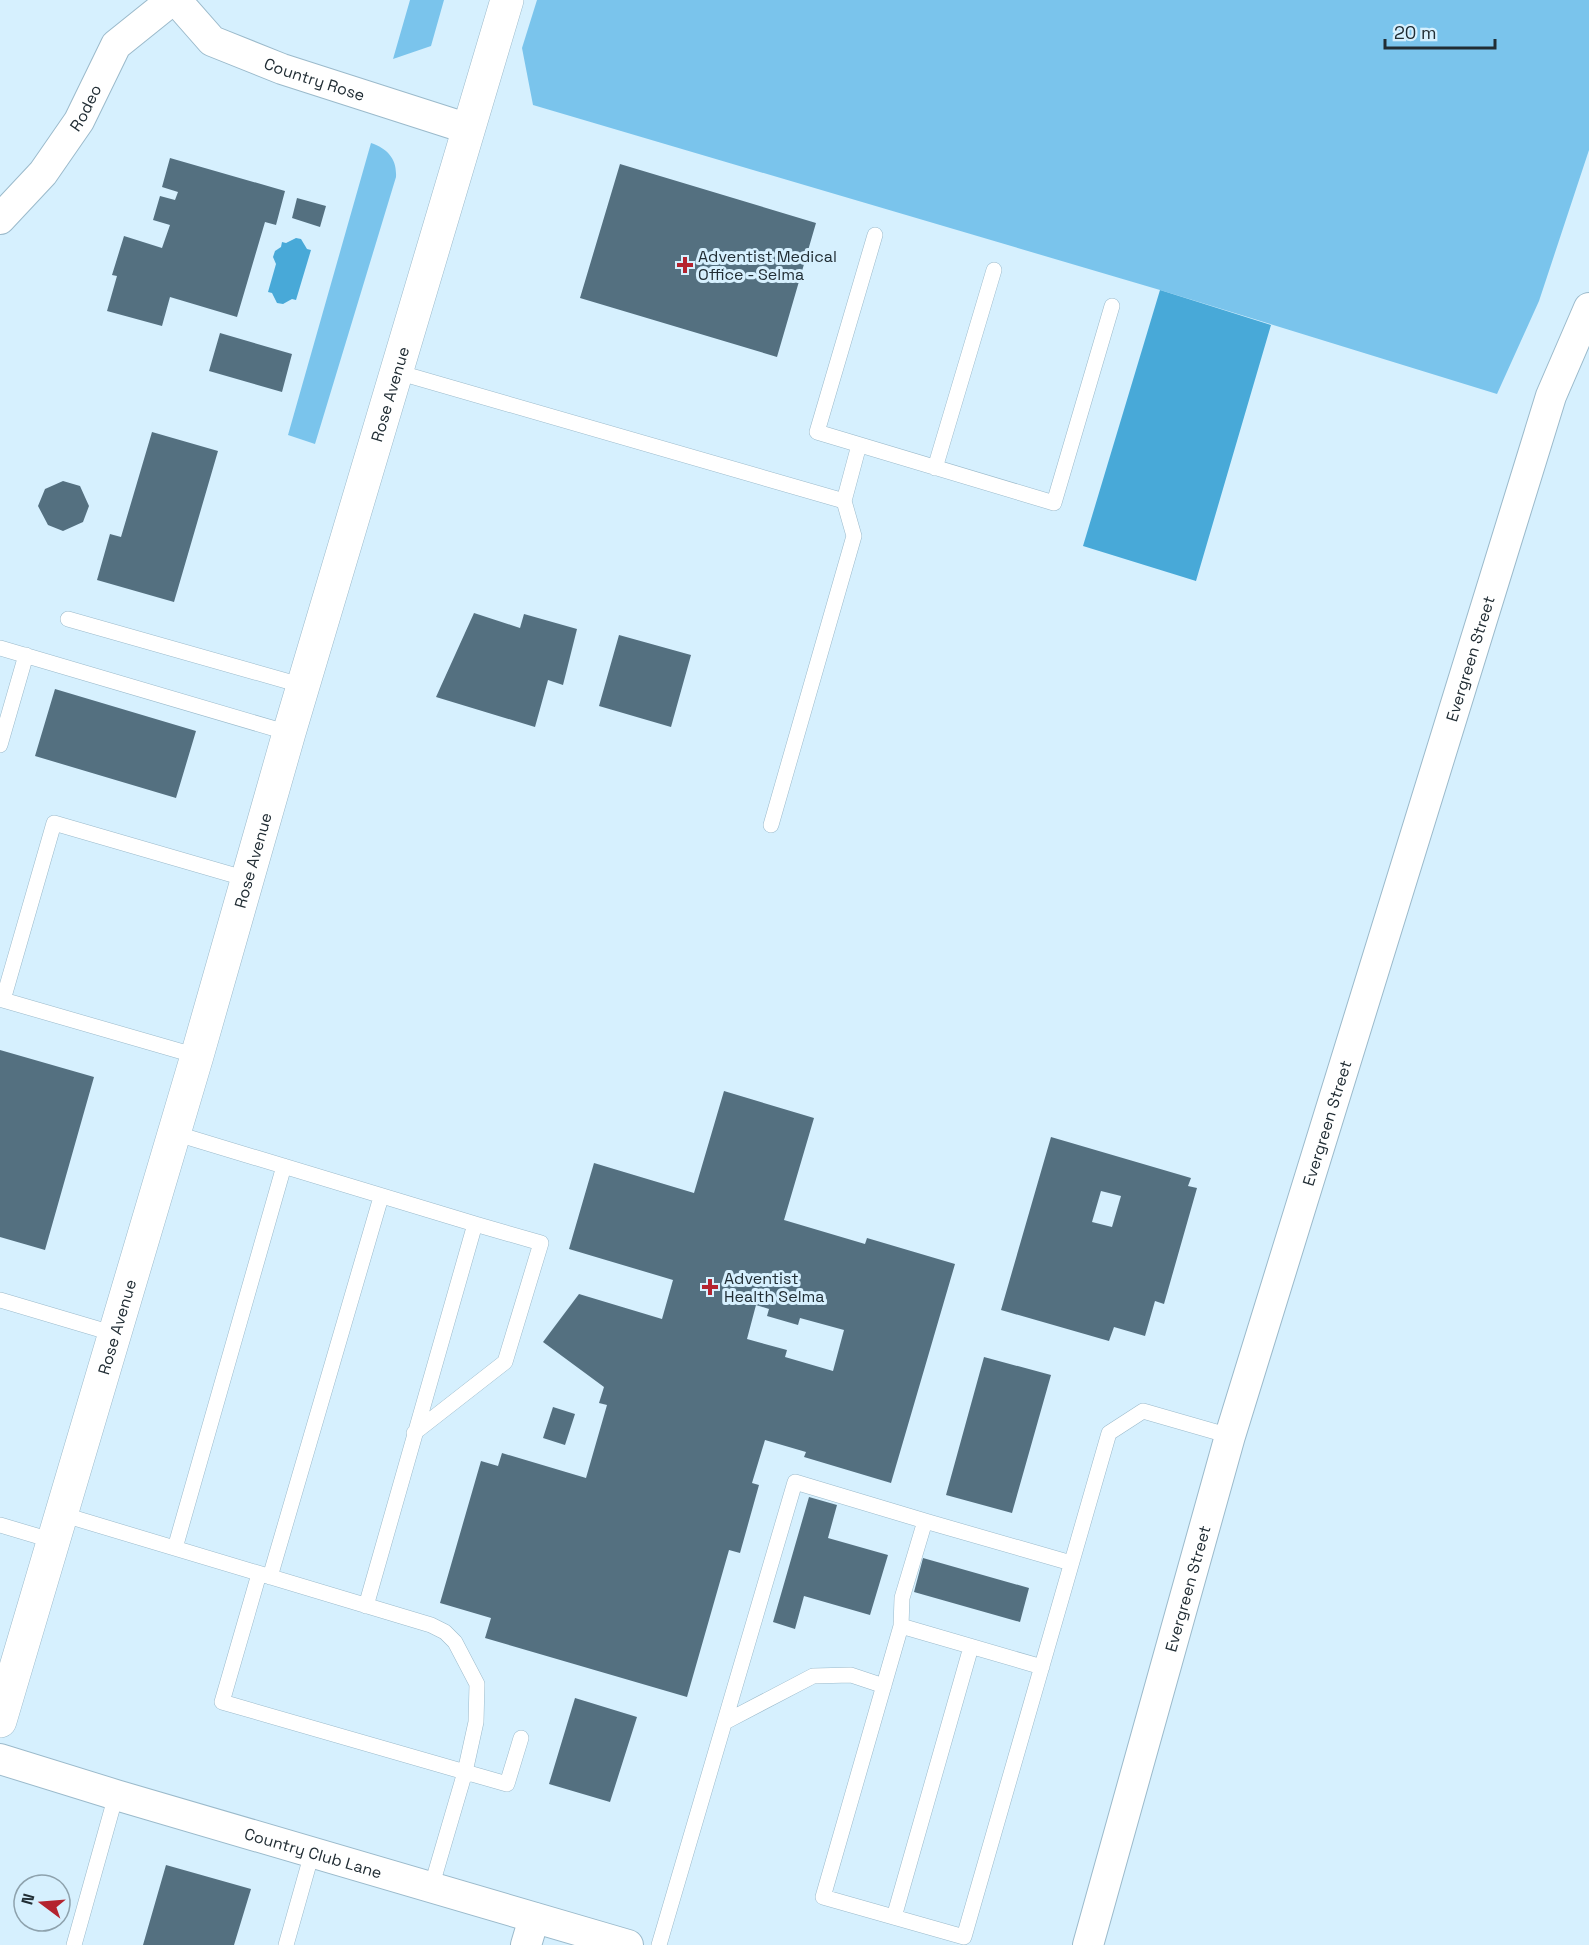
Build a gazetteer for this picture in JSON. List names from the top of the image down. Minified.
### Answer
{"streets":{"street":["Country Rose","Rodeo","Rose Avenue","Evergreen Street","Country Club Lane"]},"crossings":[["Country Rose","Rodeo"],["Country Rose","Rose Avenue"]],"places":{"health":["Adventist Medical Office - Selma","Adventist Health Selma"]},"scale_bar":"20 m","north":"left"}
